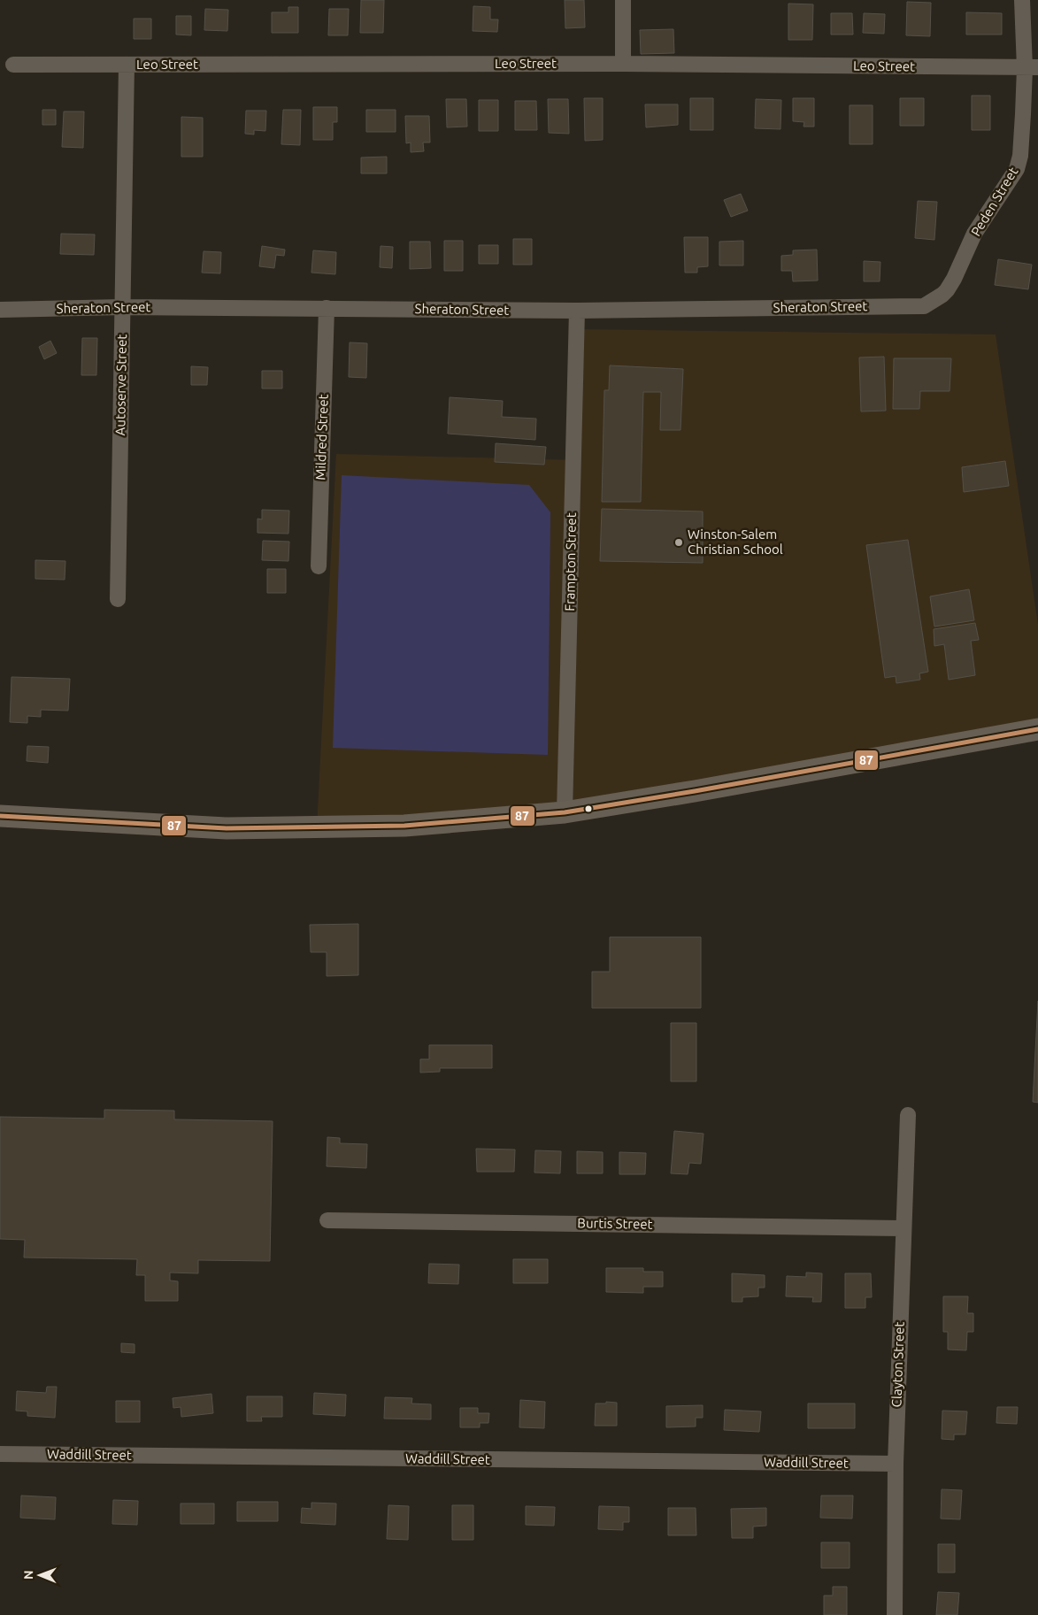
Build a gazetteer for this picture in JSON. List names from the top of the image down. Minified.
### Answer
{"streets":{"street":["Leo Street","Peden Street","Sheraton Street","Autoserve Street","Mildred Street","Frampton Street","Burtis Street","Clayton Street","Waddill Street"]},"crossings":[["Leo Street","Peden Street"],["Leo Street","Autoserve Street"],["Peden Street","Sheraton Street"],["Sheraton Street","Autoserve Street"],["Sheraton Street","Mildred Street"],["Sheraton Street","Frampton Street"],["Burtis Street","Clayton Street"],["Clayton Street","Waddill Street"]],"places":["Winston-Salem Christian School"],"lines":["transit line 87"],"north":"left"}
